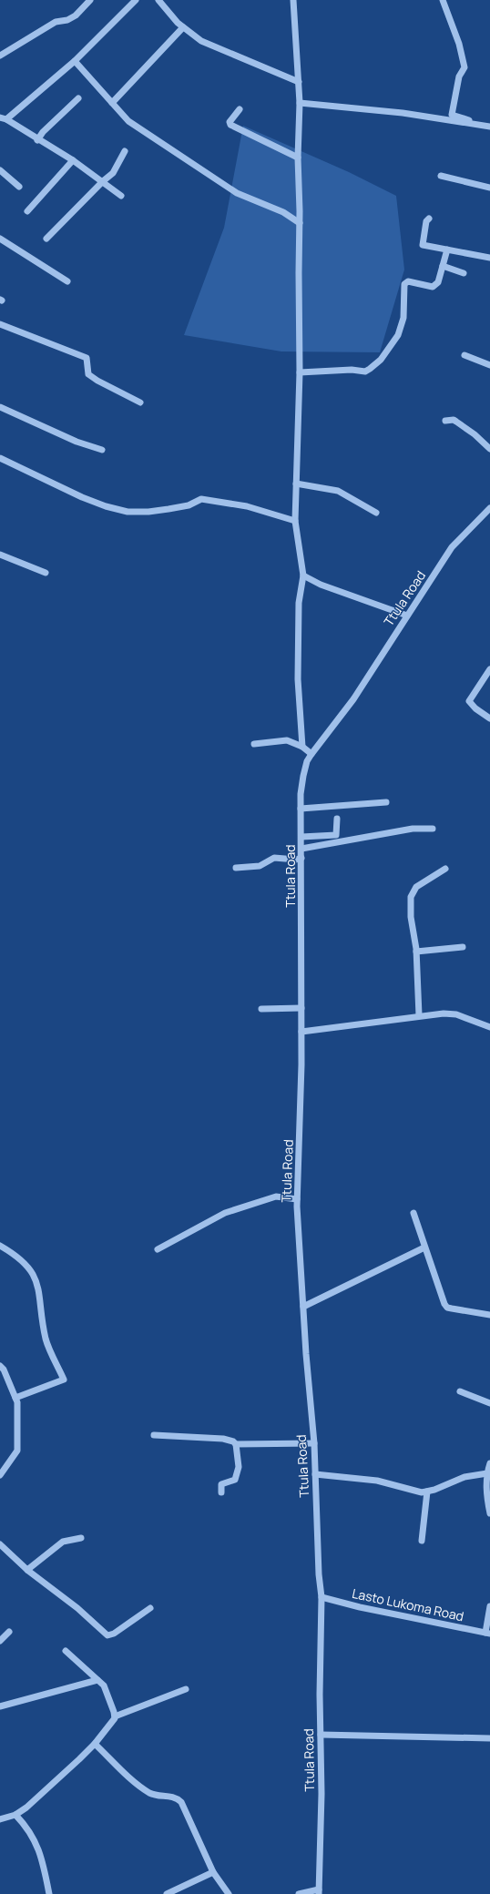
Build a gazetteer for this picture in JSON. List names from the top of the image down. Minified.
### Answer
{"streets":{"street":["Ttula Road","Lasto Lukoma Road"]},"crossings":[["Ttula Road","Lasto Lukoma Road"]]}
